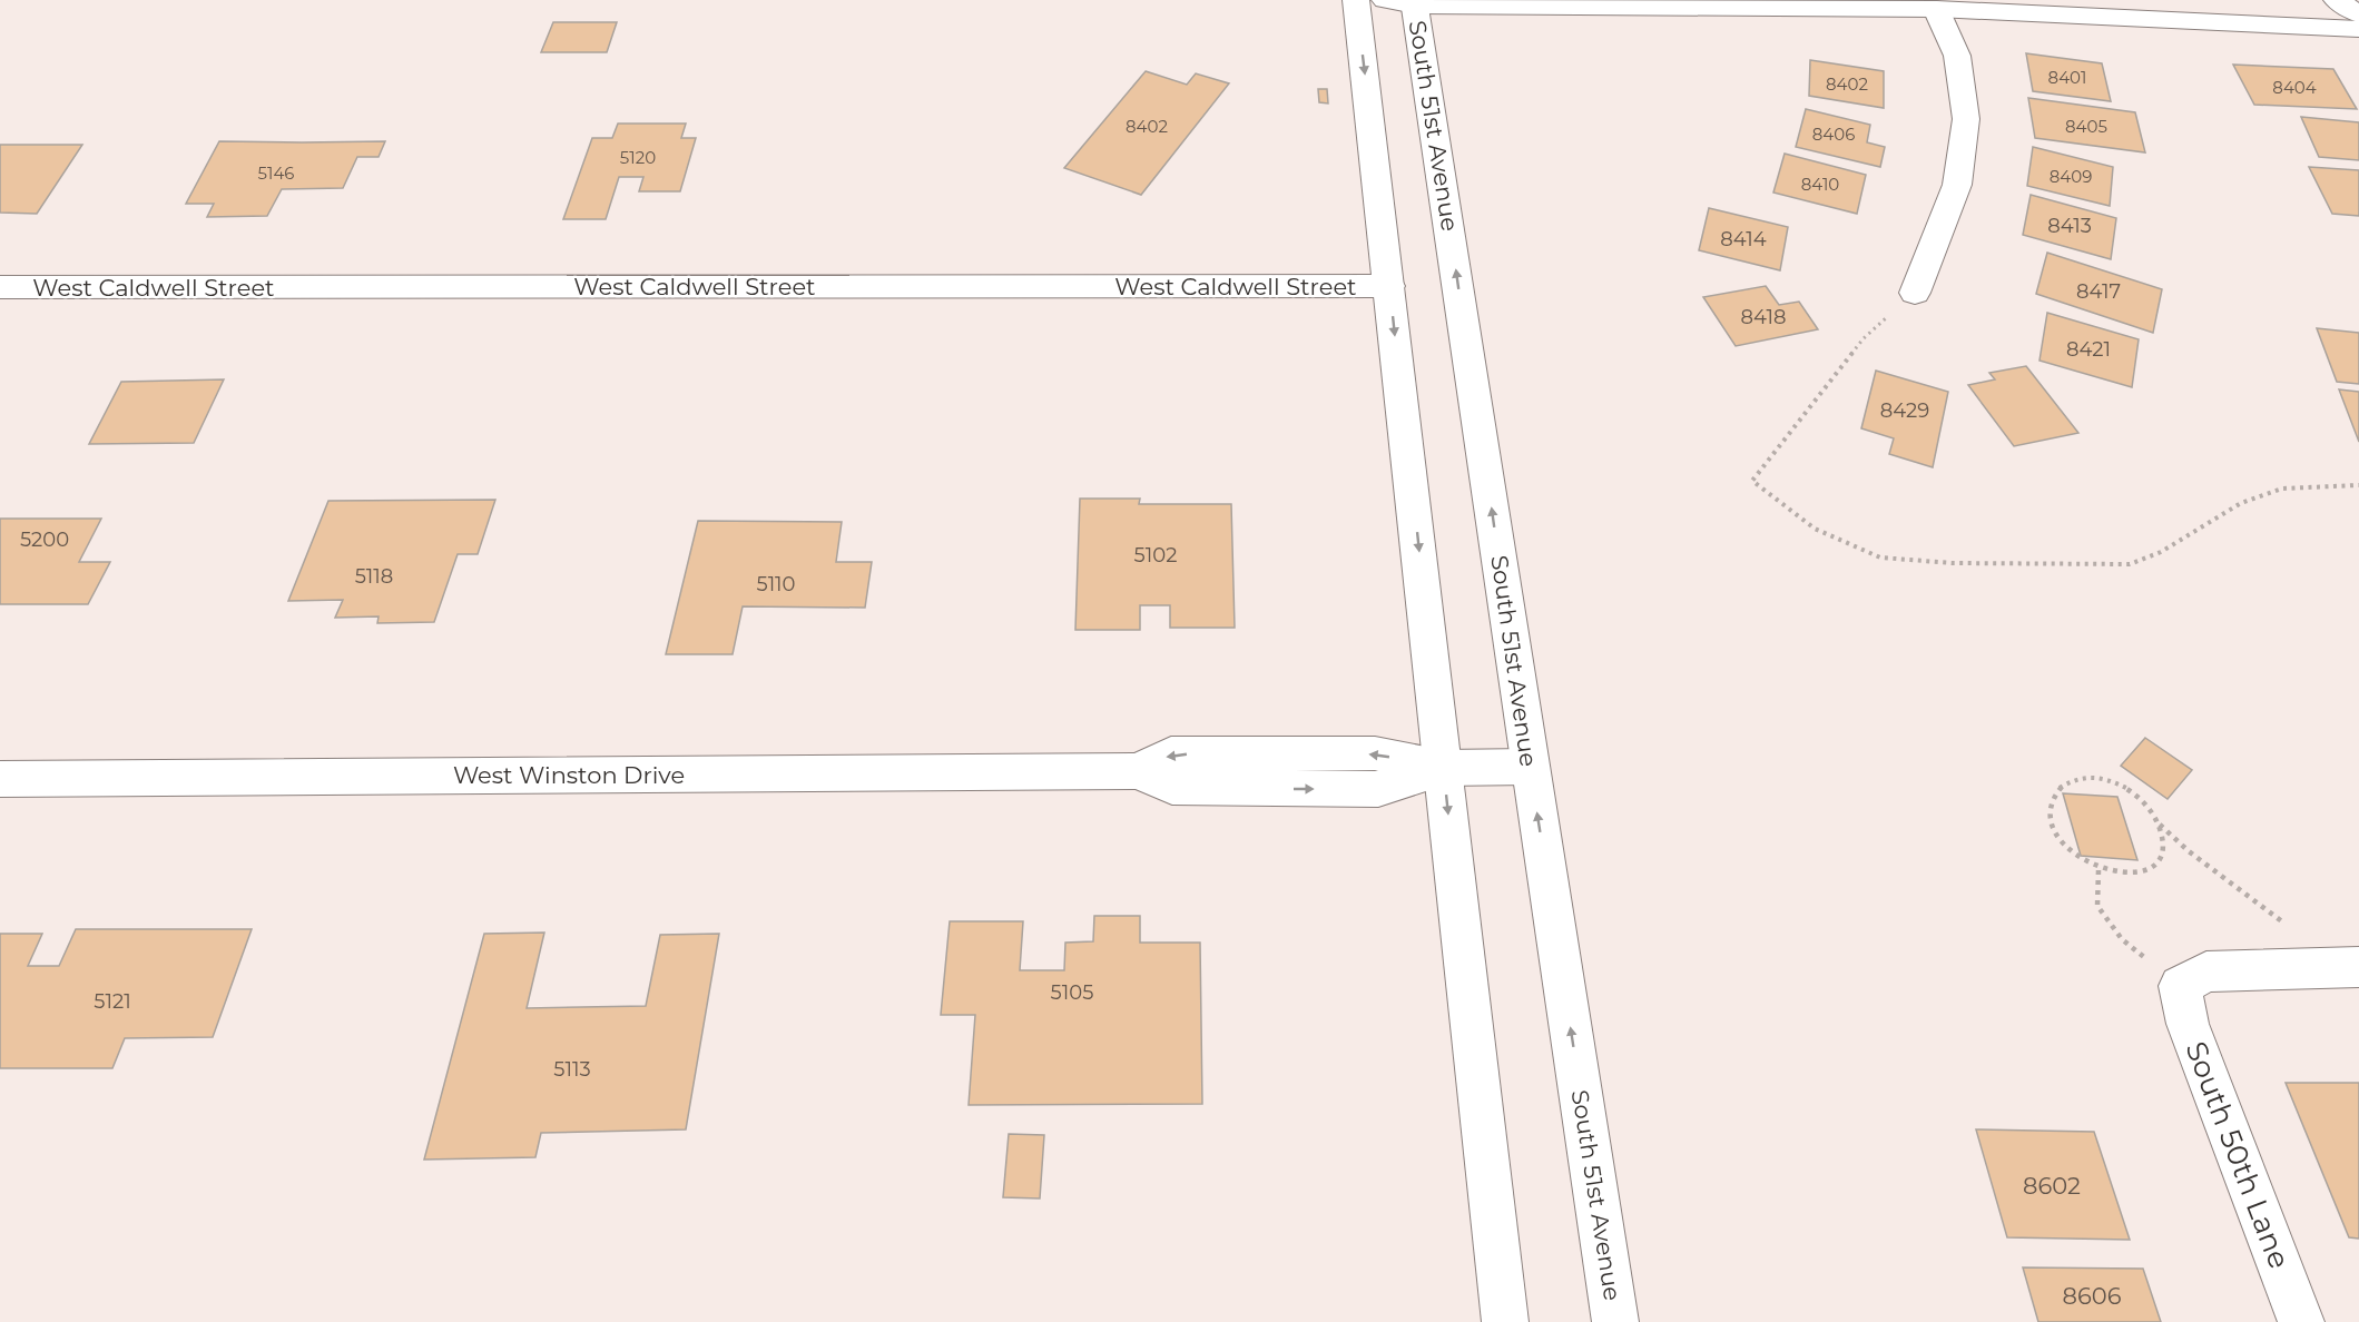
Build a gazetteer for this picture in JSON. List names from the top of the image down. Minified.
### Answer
{"streets":{"street":["South 51st Avenue","West Caldwell Street","West Winston Drive","South 50th Lane"]},"crossings":[["South 51st Avenue","West Winston Drive"]],"house_numbers":["8401","8402","8404","8402","8405","8406","5120","5146","8409","8410","8413","8414","8417","8418","8421","8429","5200","5102","5118","5110","5105","5121","5113","8602","8606"]}
